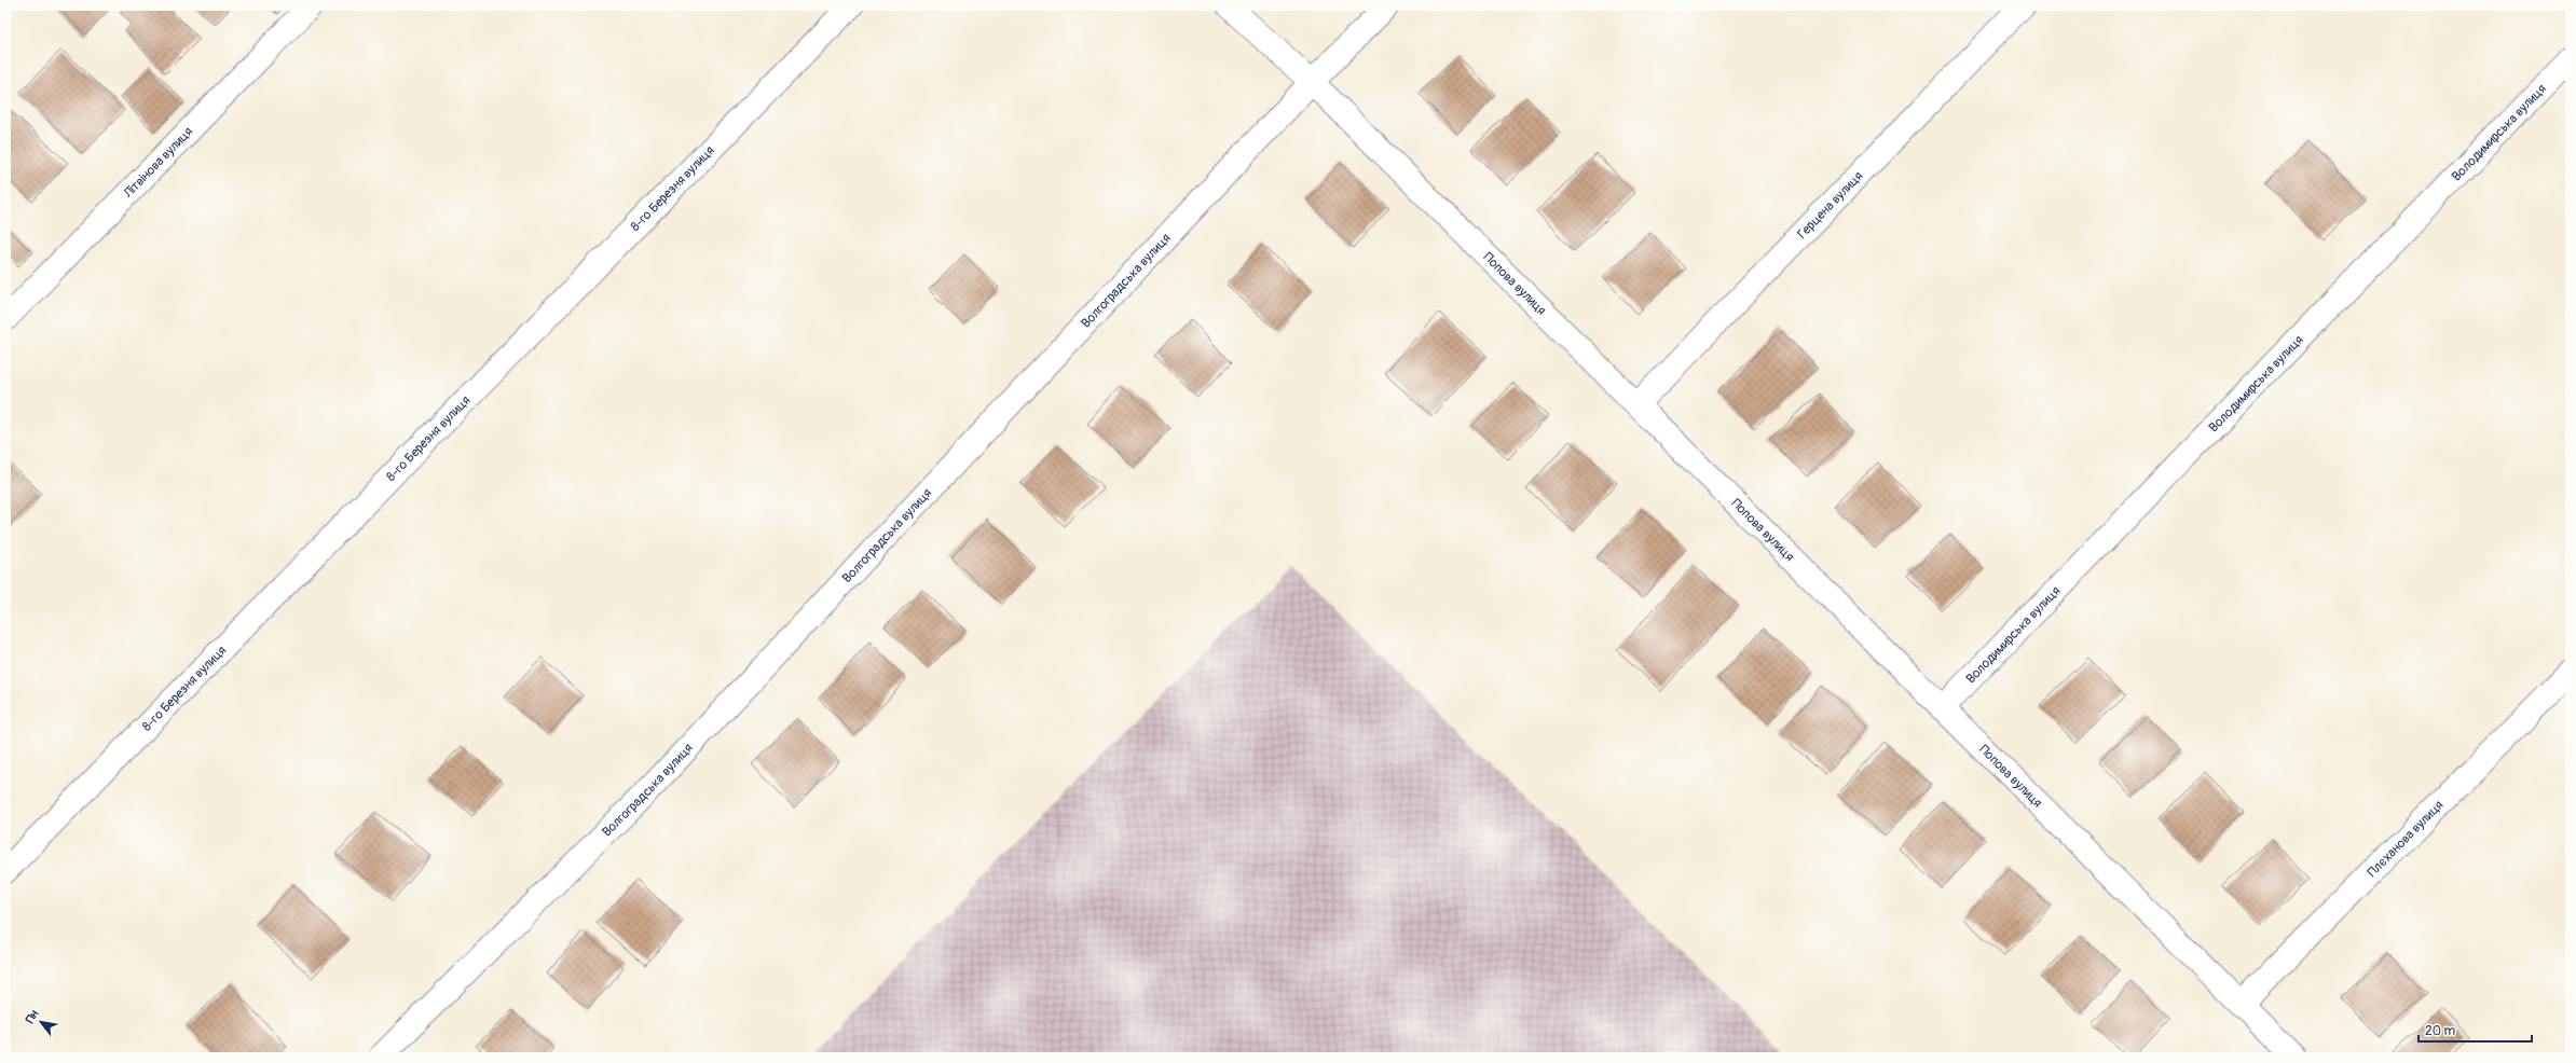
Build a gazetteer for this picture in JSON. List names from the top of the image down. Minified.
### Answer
{"streets":{"street":["Володимирська вулиця","Літвінова вулиця","8-го Березня вулиця","Герцена вулиця","Волгоградська вулиця","Попова вулиця","Плєханова вулиця"]},"crossings":[["Володимирська вулиця","Попова вулиця"],["Герцена вулиця","Попова вулиця"],["Волгоградська вулиця","Попова вулиця"],["Попова вулиця","Плєханова вулиця"]],"scale_bar":"20 m","north":"top left"}
